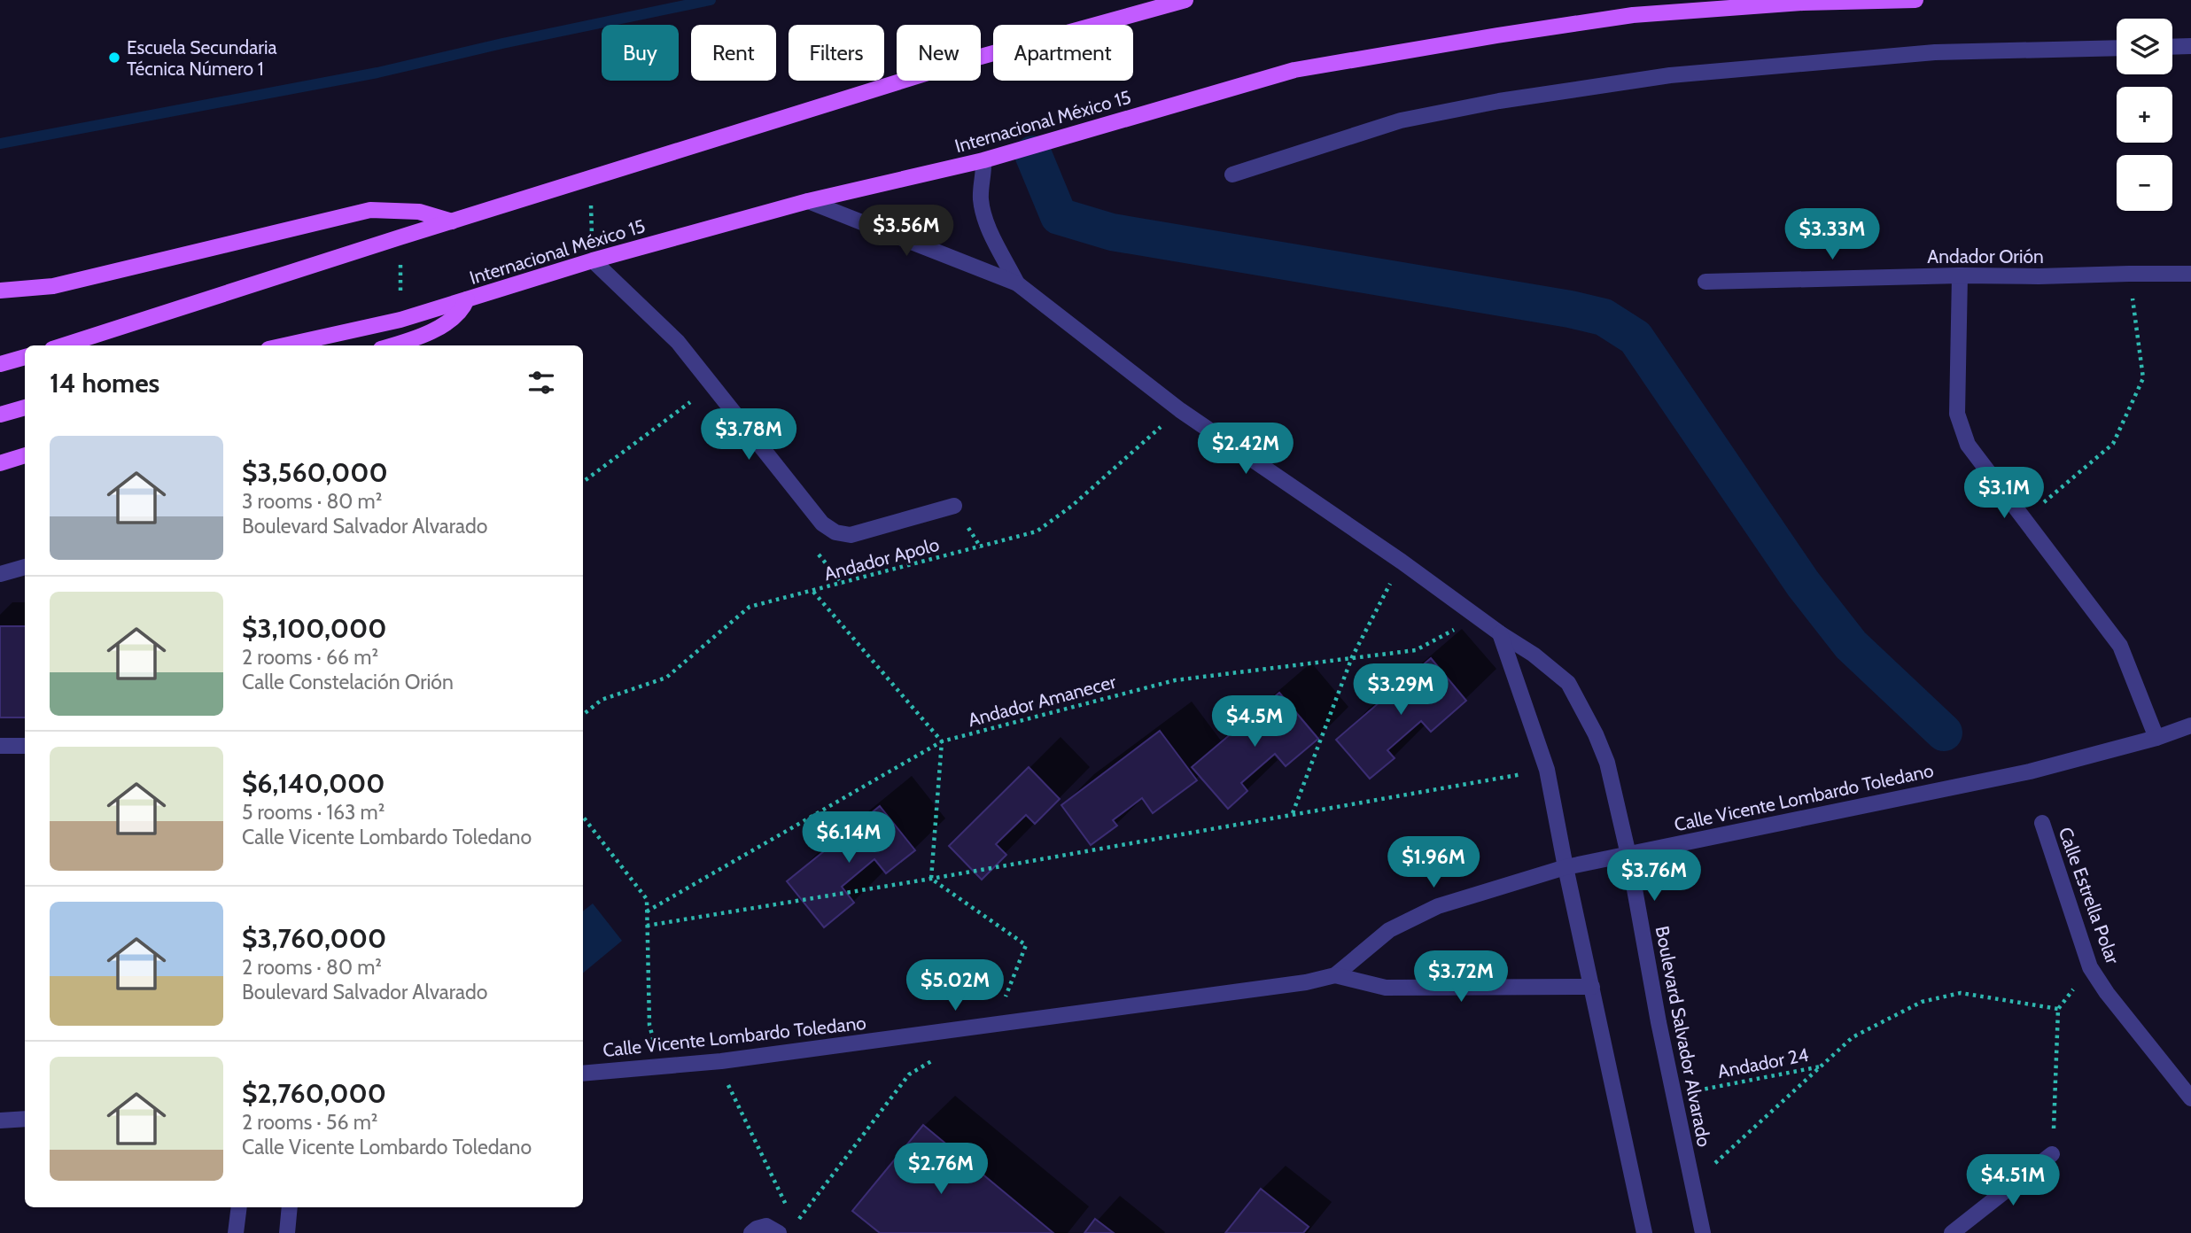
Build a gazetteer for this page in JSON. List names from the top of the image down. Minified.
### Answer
{"streets":{"main road":["Internacional México 15"],"street":["Andador Orión","Calle Vicente Lombardo Toledano","Calle Estrella Polar","Boulevard Salvador Alvarado"],"path":["Andador Apolo","Andador Amanecer","Andador 24"]},"crossings":[["Internacional México 15","Boulevard Salvador Alvarado"],["Andador Apolo","Boulevard Salvador Alvarado"],["Andador Amanecer","Boulevard Salvador Alvarado"],["Calle Vicente Lombardo Toledano","Boulevard Salvador Alvarado"],["Boulevard Salvador Alvarado","Andador 24"]],"places":["Escuela Secundaria Técnica Número 1"],"page":{"map_buttons":["+","−"],"chip":["Buy","Rent","Filters","New","Apartment"],"price":["$3.56M","$3.33M","$3.78M","$2.42M","$3.1M","$3.29M","$4.5M","$6.14M","$1.96M","$3.76M","$3.72M","$5.02M","$2.76M","$4.51M"],"heading":"14 homes","list":[{"name":"$3,560,000","note":"3 rooms · 80 m² · Boulevard Salvador Alvarado"},{"name":"$3,100,000","note":"2 rooms · 66 m² · Calle Constelación Orión"},{"name":"$6,140,000","note":"5 rooms · 163 m² · Calle Vicente Lombardo Toledano"},{"name":"$3,760,000","note":"2 rooms · 80 m² · Boulevard Salvador Alvarado"},{"name":"$2,760,000","note":"2 rooms · 56 m² · Calle Vicente Lombardo Toledano"}]}}
